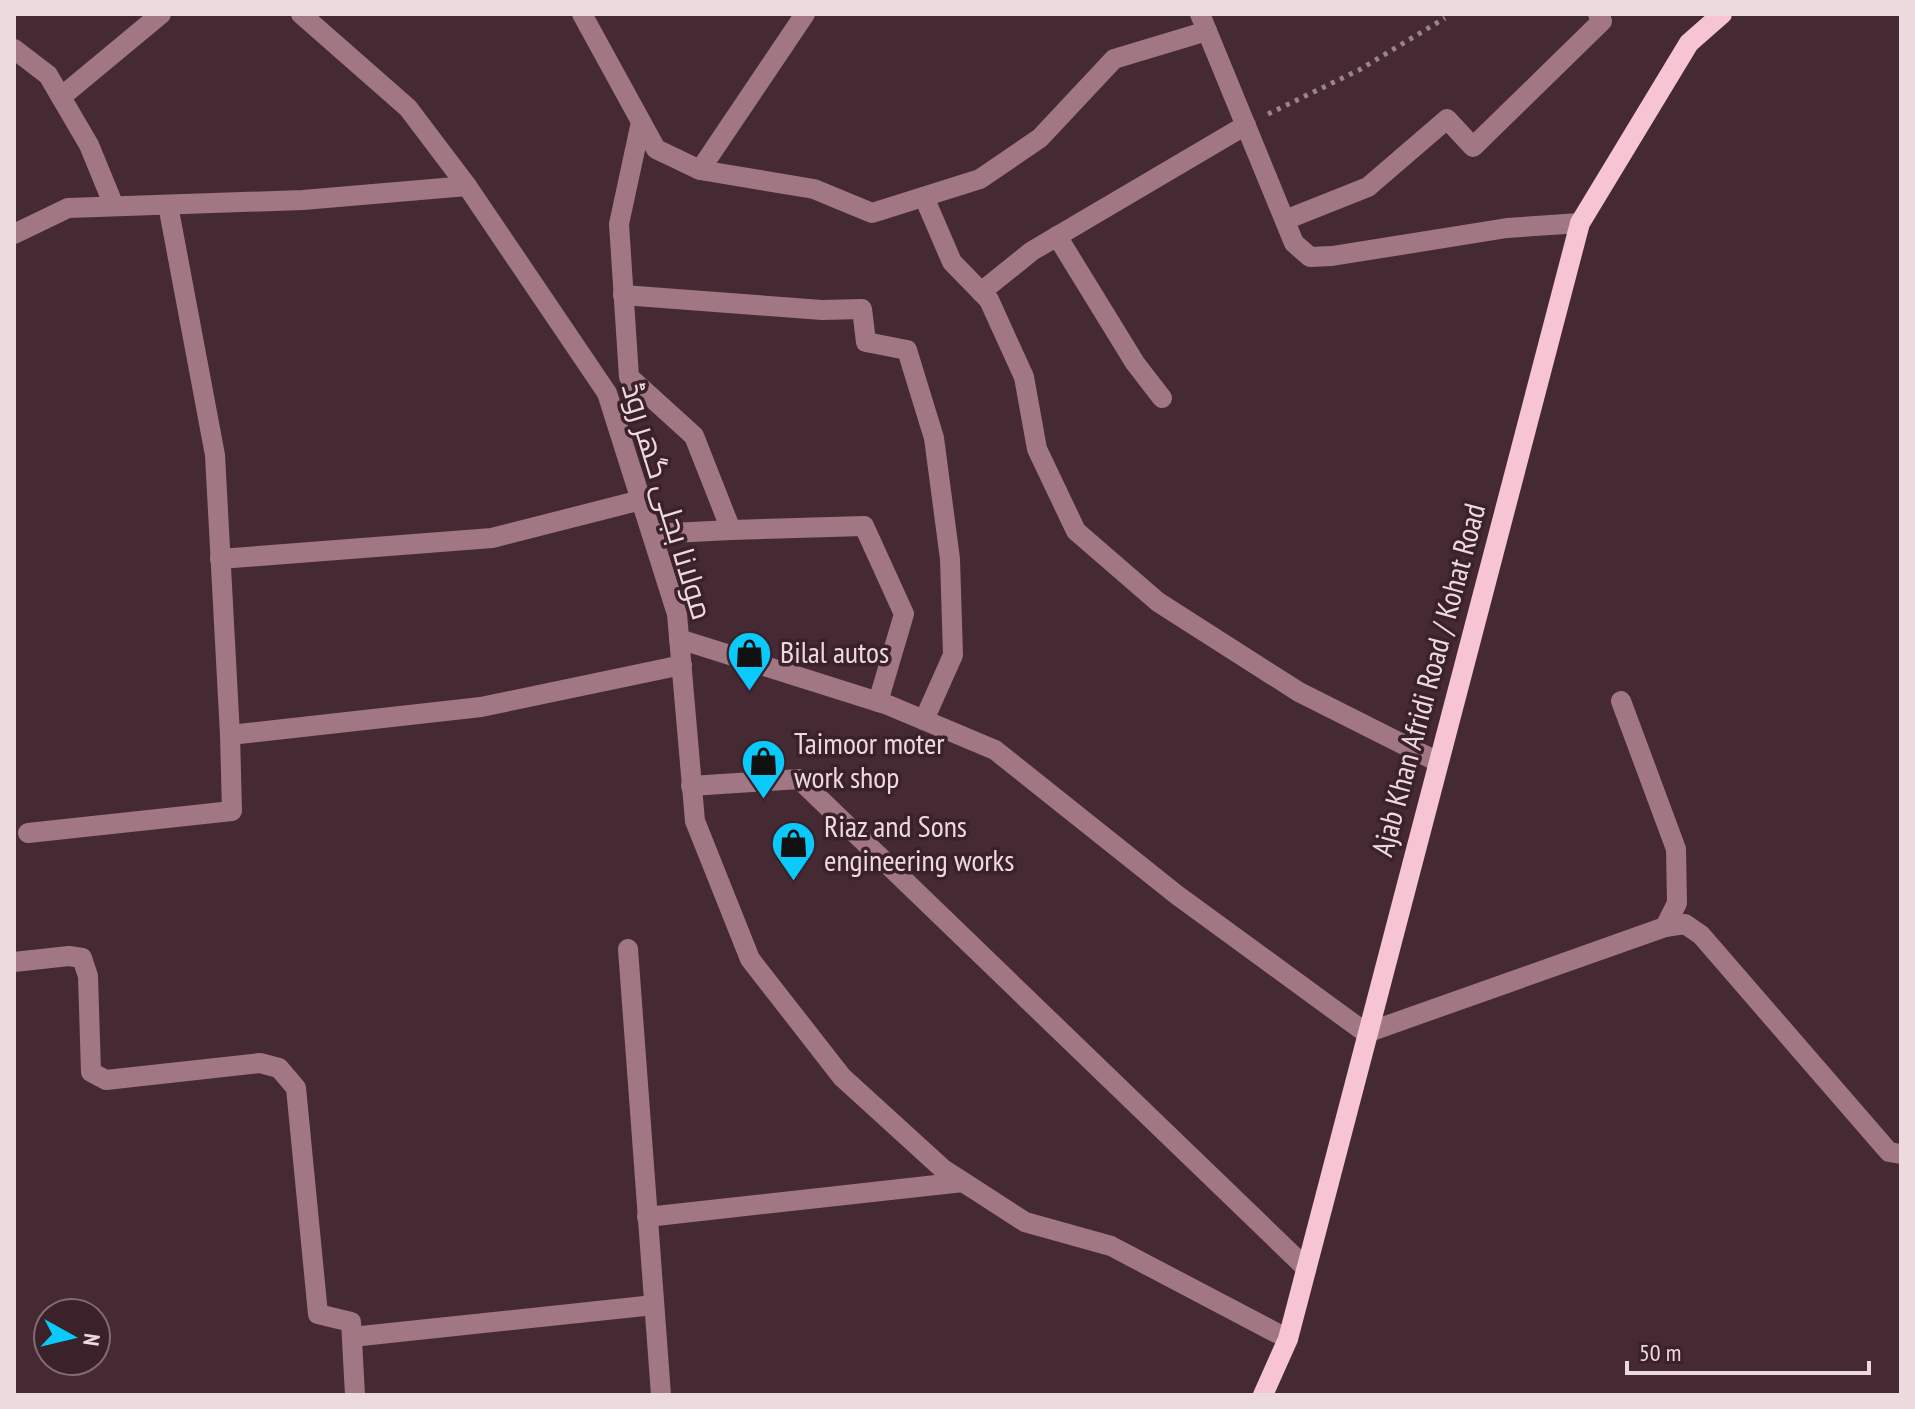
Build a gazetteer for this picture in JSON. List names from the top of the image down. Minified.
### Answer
{"streets":{"main road":["Ajab Khan Afridi Road / Kohat Road"],"street":["مولانا بجلی گھر روڈ"]},"crossings":[["مولانا بجلی گھر روڈ","Ajab Khan Afridi Road / Kohat Road"]],"places":{"shop":["Bilal autos","Taimoor moter work shop","Riaz and Sons engineering works"]},"scale_bar":"50 m","north":"right"}
